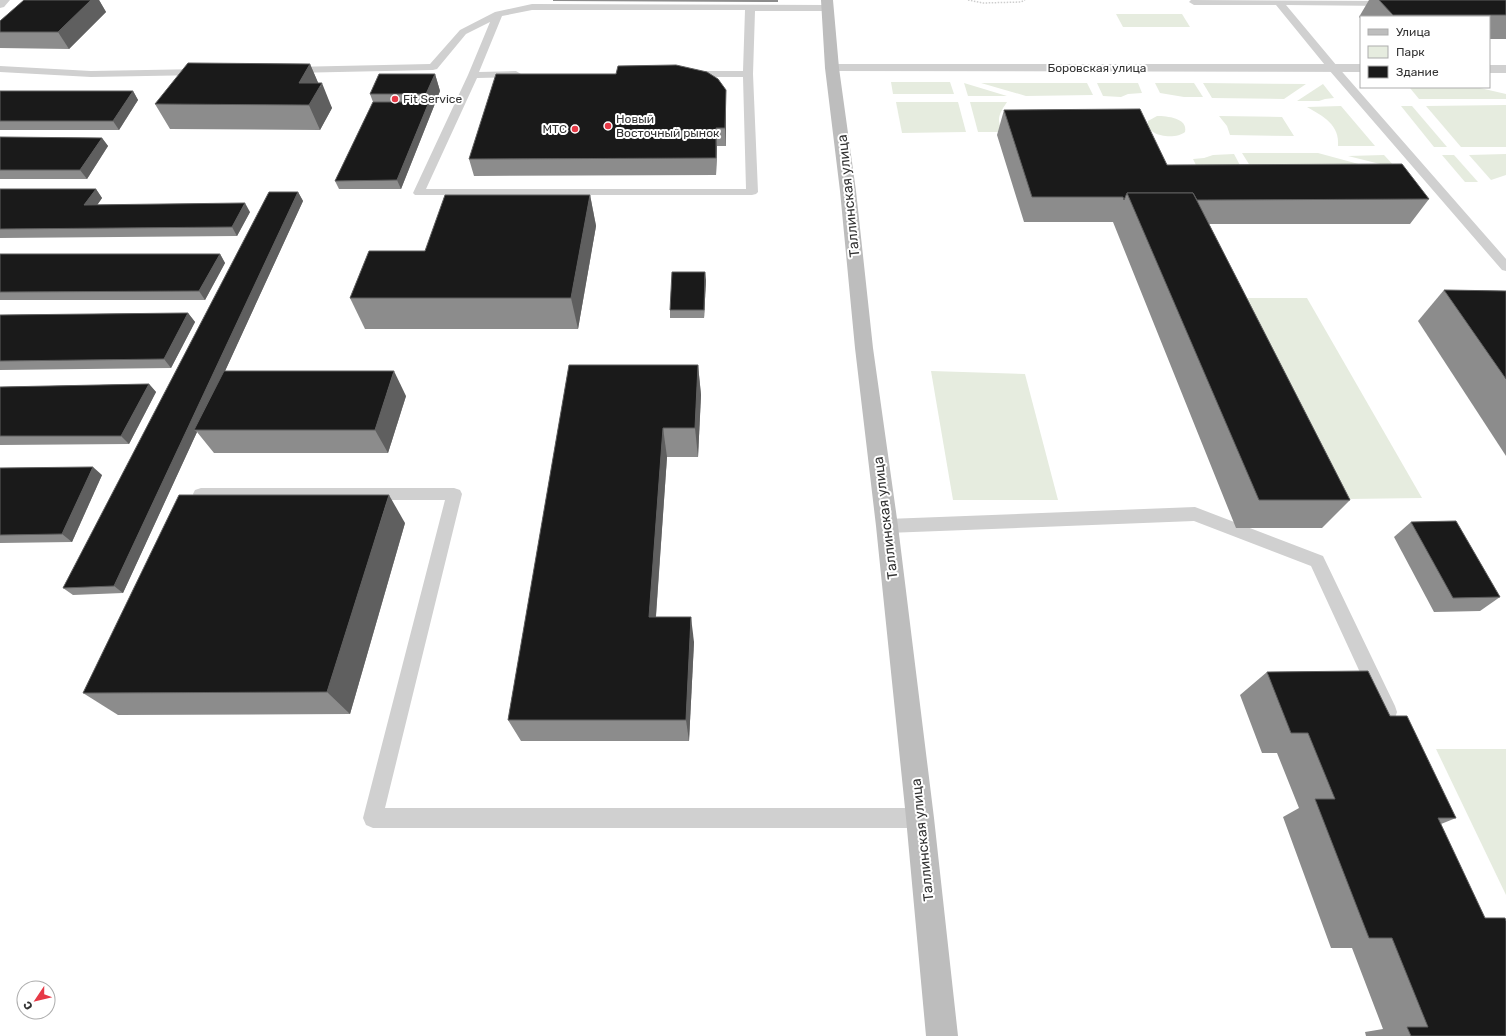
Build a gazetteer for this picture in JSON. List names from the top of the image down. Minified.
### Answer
{"streets":{"street":["Боровская улица","Таллинская улица"]},"crossings":[["Боровская улица","Таллинская улица"]],"places":["Fit Service","Новый Восточный рынок","МТС"],"legend":["Улица","Парк","Здание"],"north":"bottom left"}
